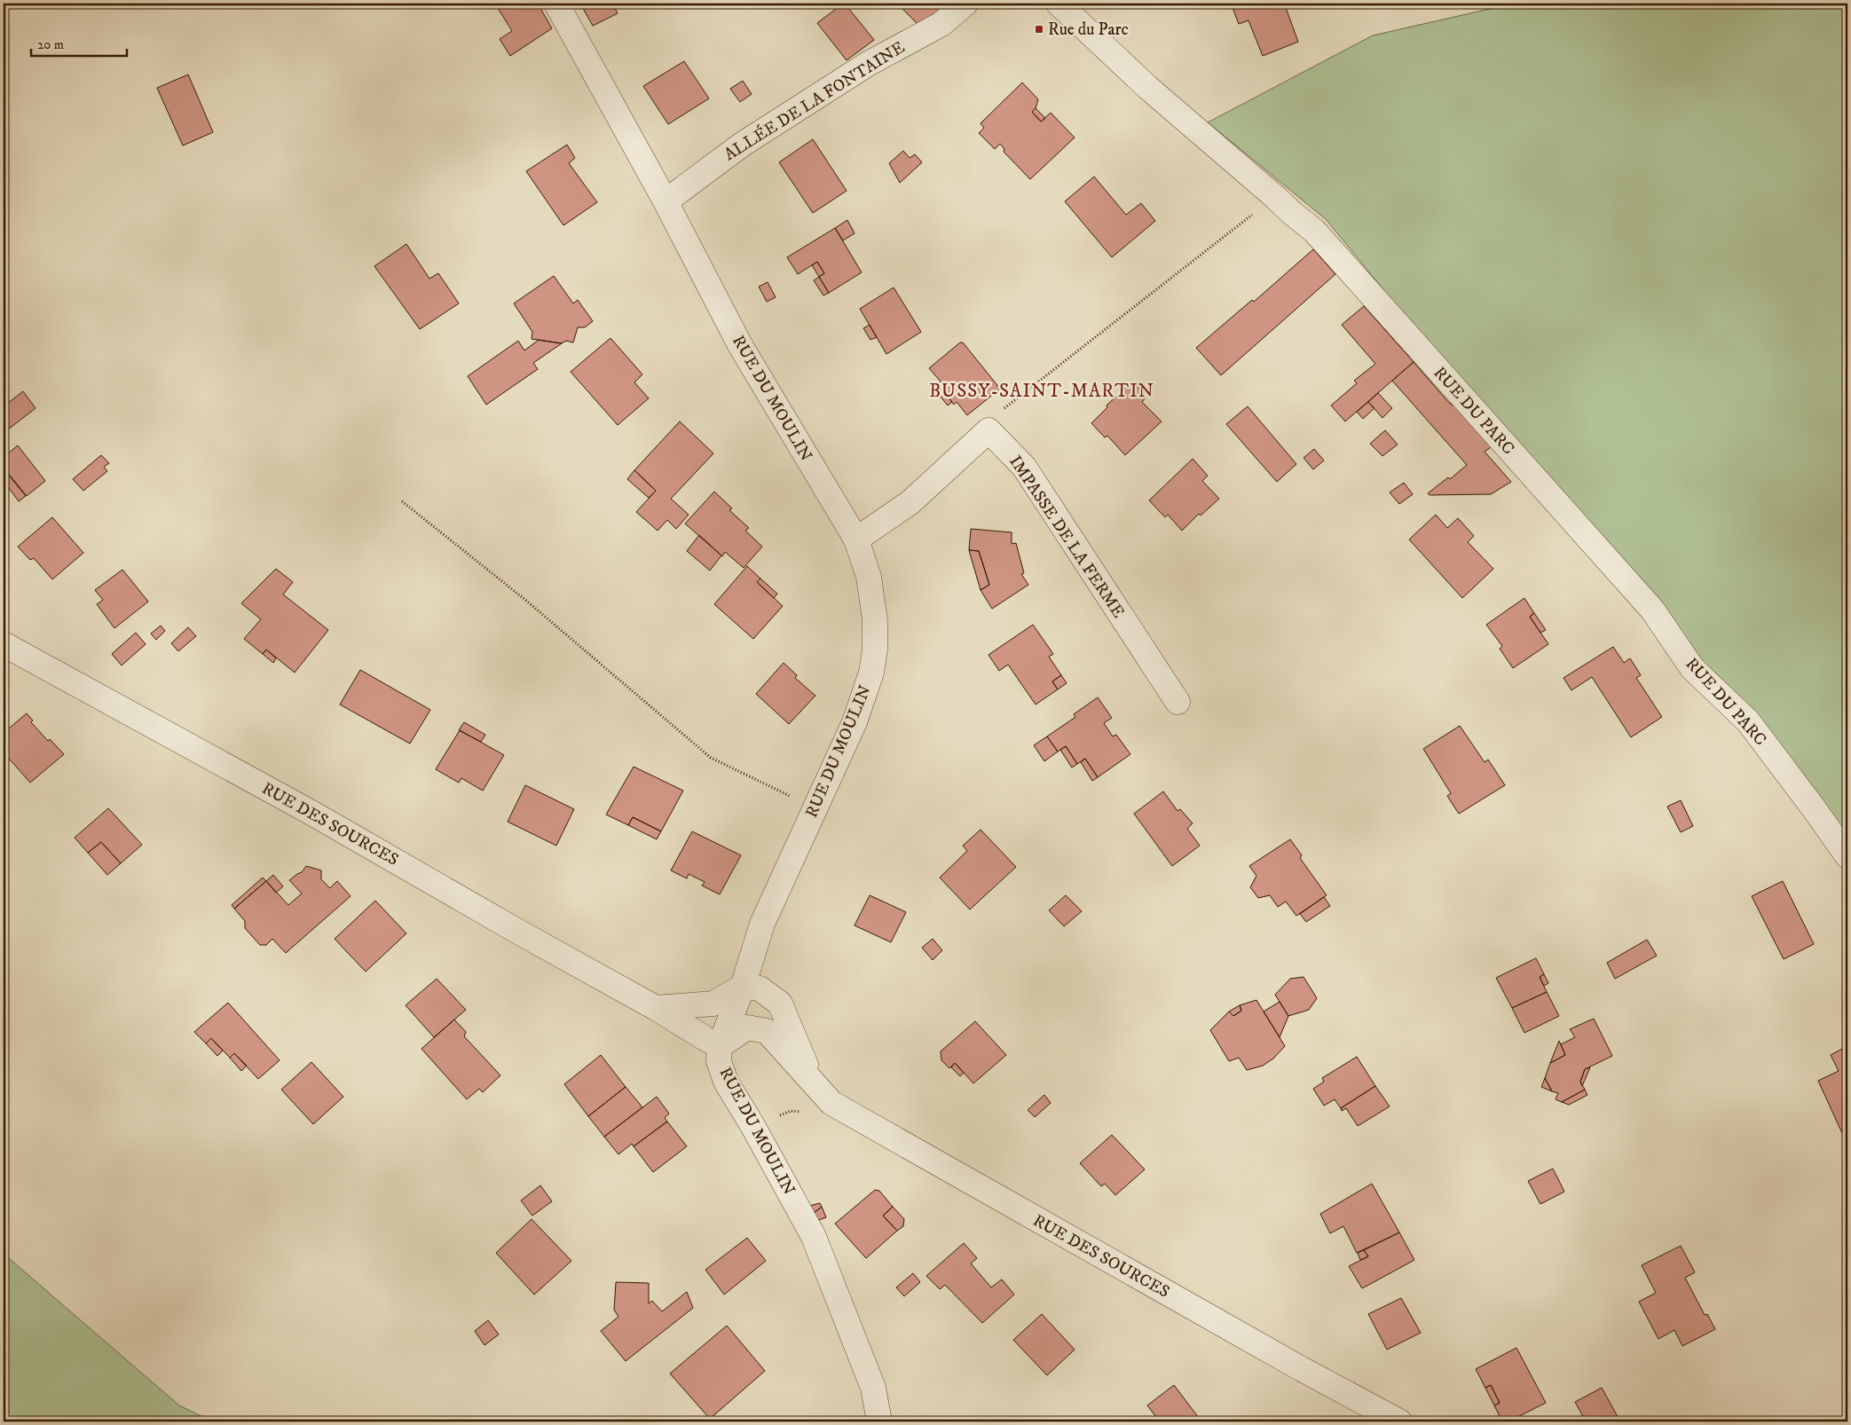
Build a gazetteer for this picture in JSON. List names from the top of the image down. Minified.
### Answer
{"streets":{"street":["ALLÉE DE LA FONTAINE","RUE DU MOULIN","RUE DU PARC","IMPASSE DE LA FERME","RUE DES SOURCES"]},"crossings":[["ALLÉE DE LA FONTAINE","RUE DU MOULIN"],["RUE DU MOULIN","RUE DES SOURCES"]],"districts":["BUSSY-SAINT-MARTIN"],"places":{"transit":["Rue du Parc"]},"scale_bar":"20 m"}
